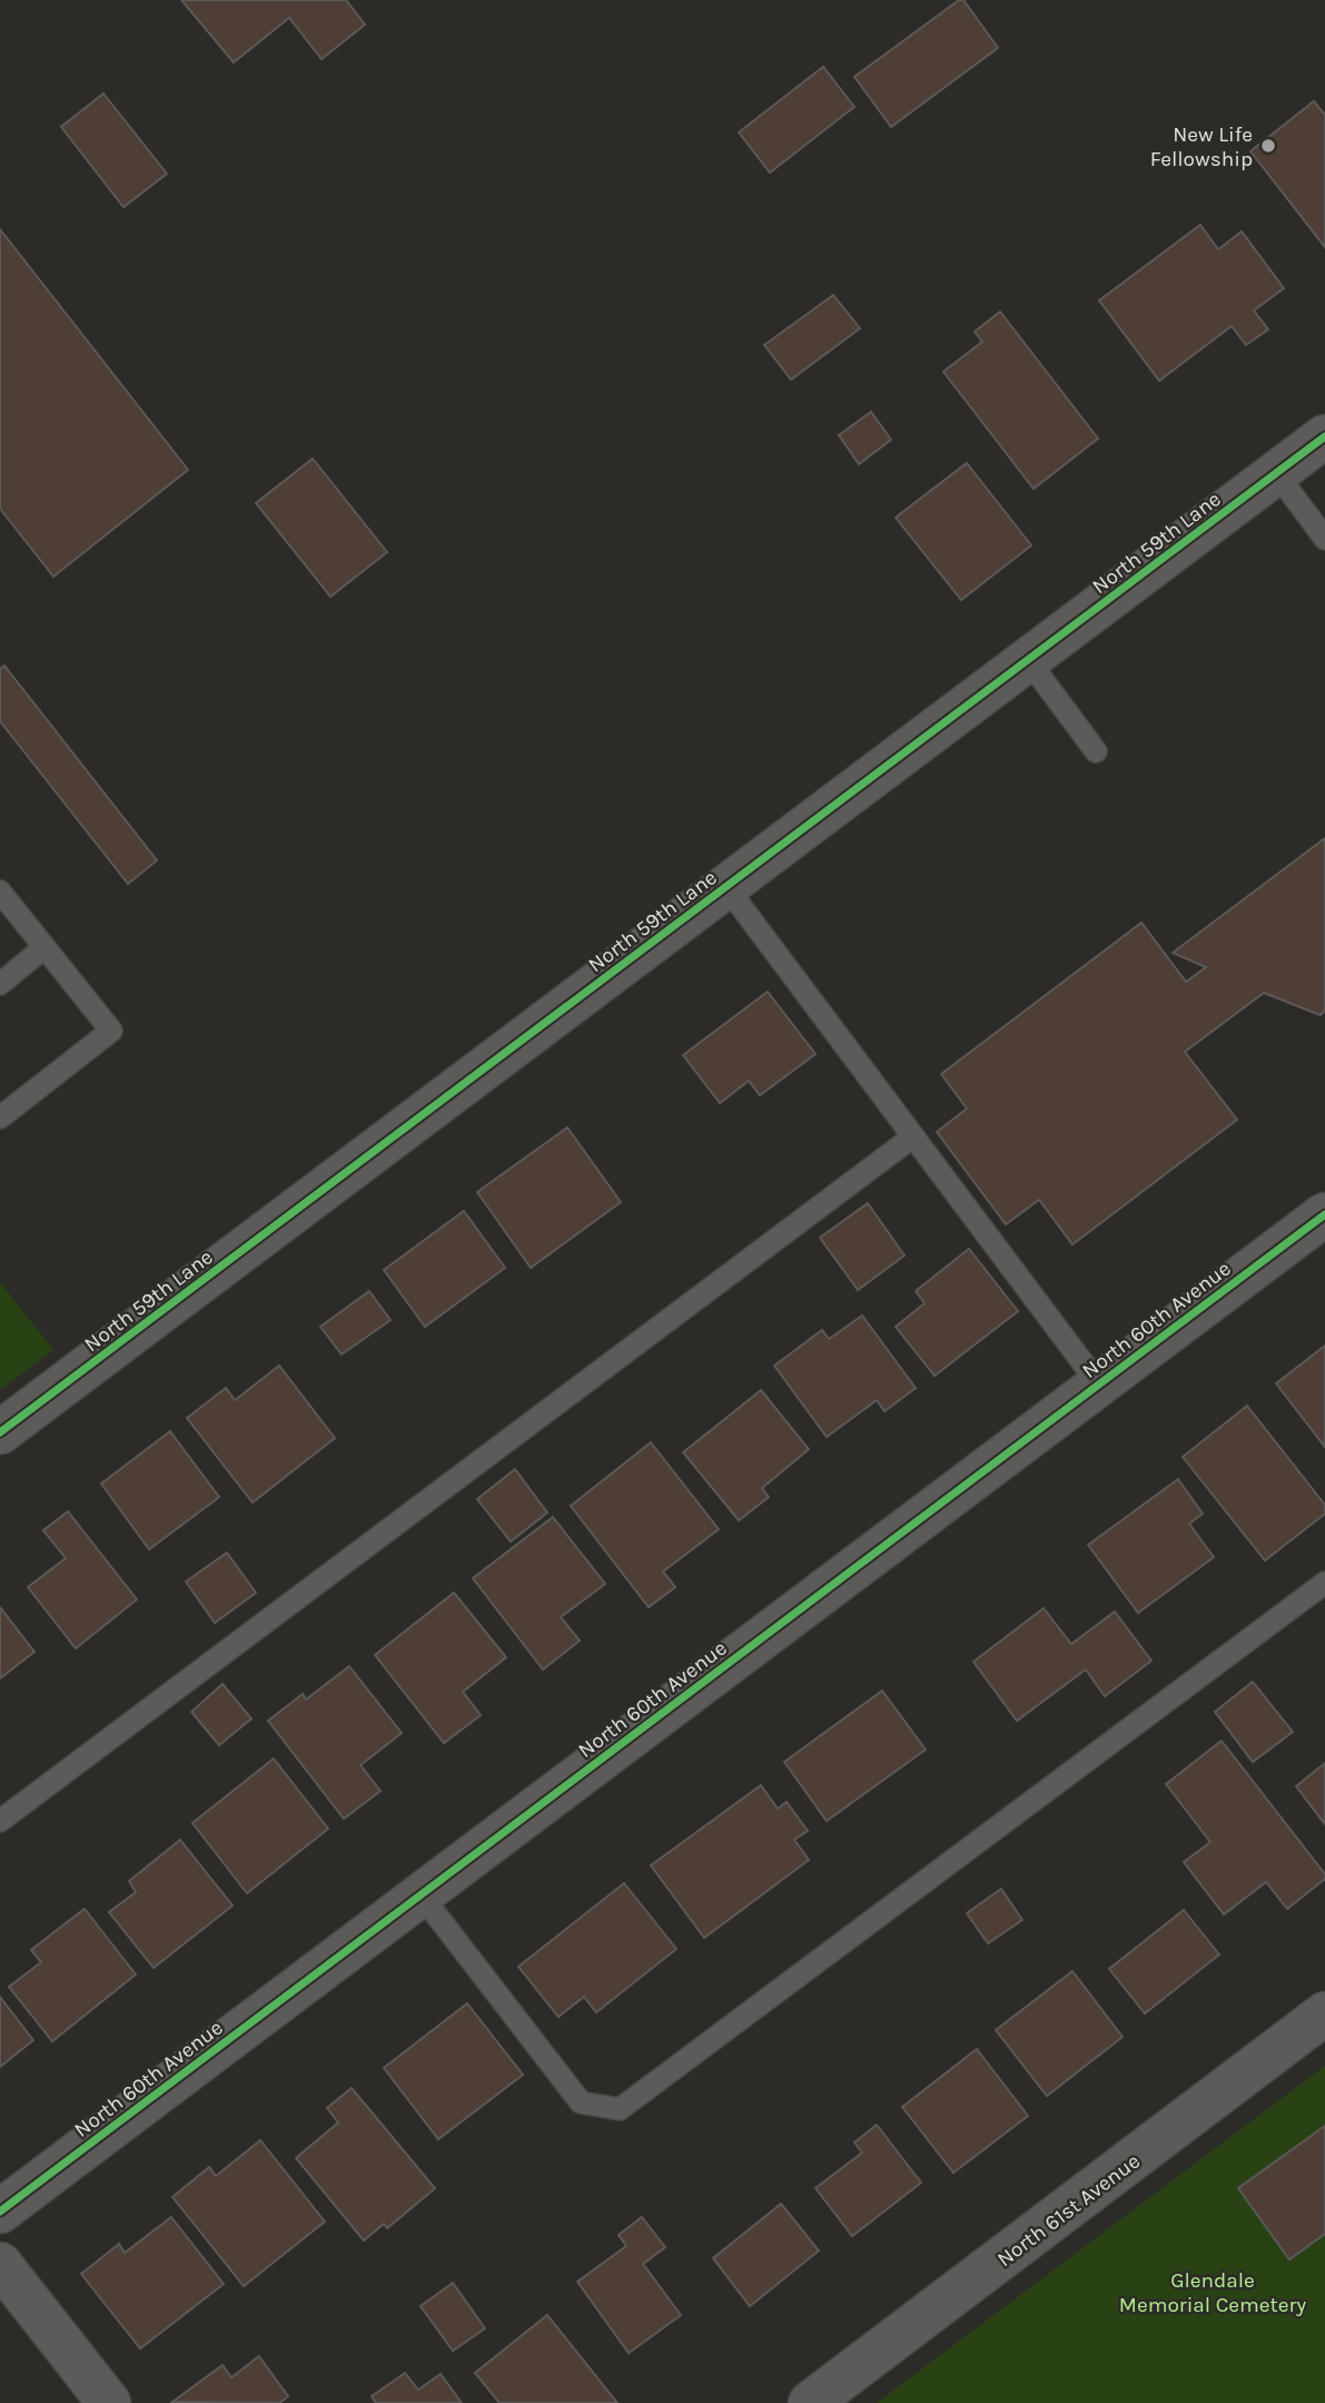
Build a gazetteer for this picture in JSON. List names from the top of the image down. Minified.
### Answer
{"streets":{"street":["North 59th Lane","North 60th Avenue","North 61st Avenue"]},"parks":["Glendale Memorial Cemetery"],"places":["New Life Fellowship"]}
